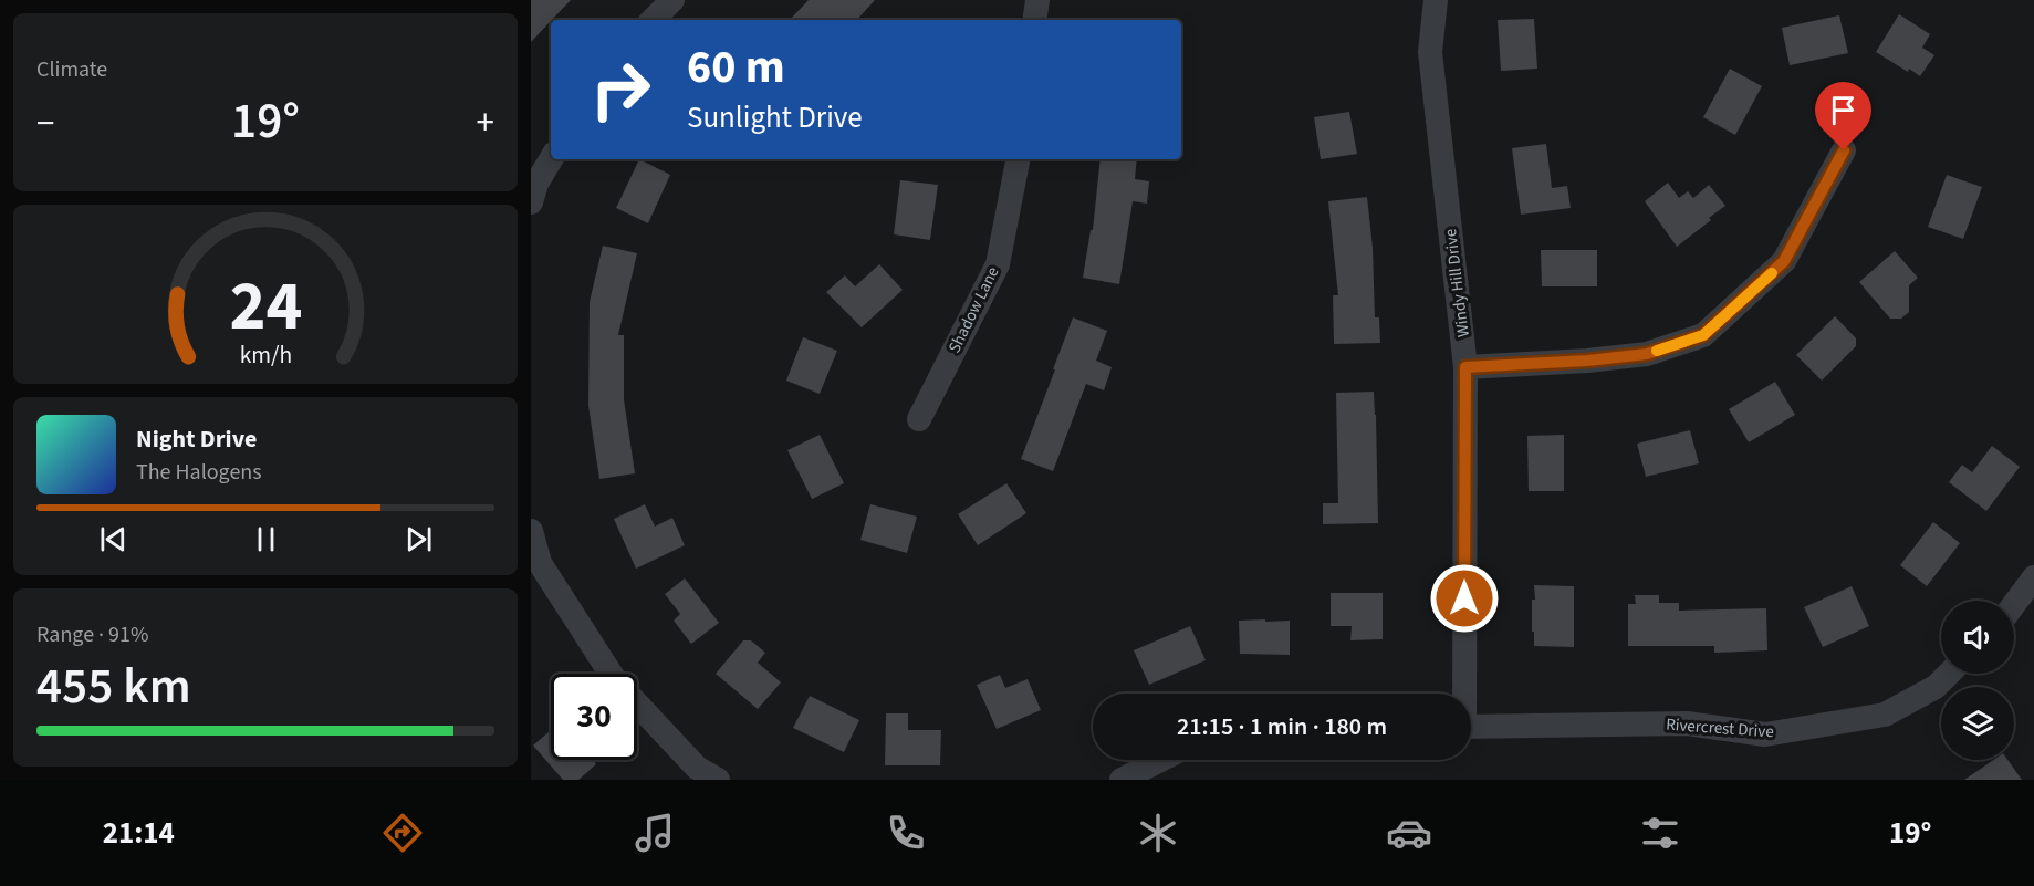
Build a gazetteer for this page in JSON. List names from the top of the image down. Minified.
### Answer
{"streets":{"street":["Windy Hill Drive","Shadow Lane","Rivercrest Drive"]},"page":{"tile":["Climate",["Range · 91%","455 km"]],"turn":["60 m","Sunlight Drive"],"heat":["−","19°","+"],"song":["Night Drive","The Halogens"],"limit":"30","trip":"21:15 · 1 min · 180 m","tabs":["21:14","19°"],"gauge":["24","km/h"]}}
